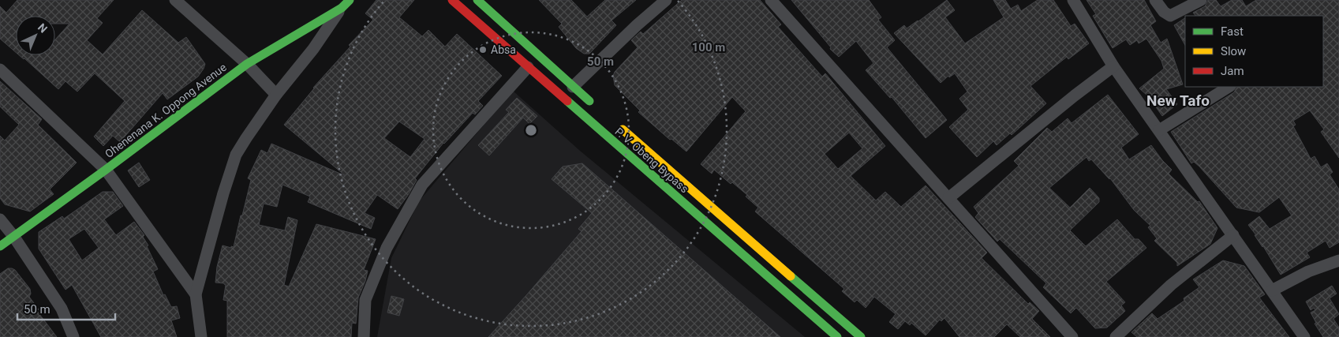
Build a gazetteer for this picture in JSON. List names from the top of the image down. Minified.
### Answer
{"streets":{"main road":["Ohenenana K. Oppong Avenue","P. V. Obeng Bypass"]},"districts":["New Tafo"],"places":["Absa"],"legend":["Fast","Slow","Jam"],"scale_bar":"50 m","north":"top right","rings":["100 m","50 m"]}
